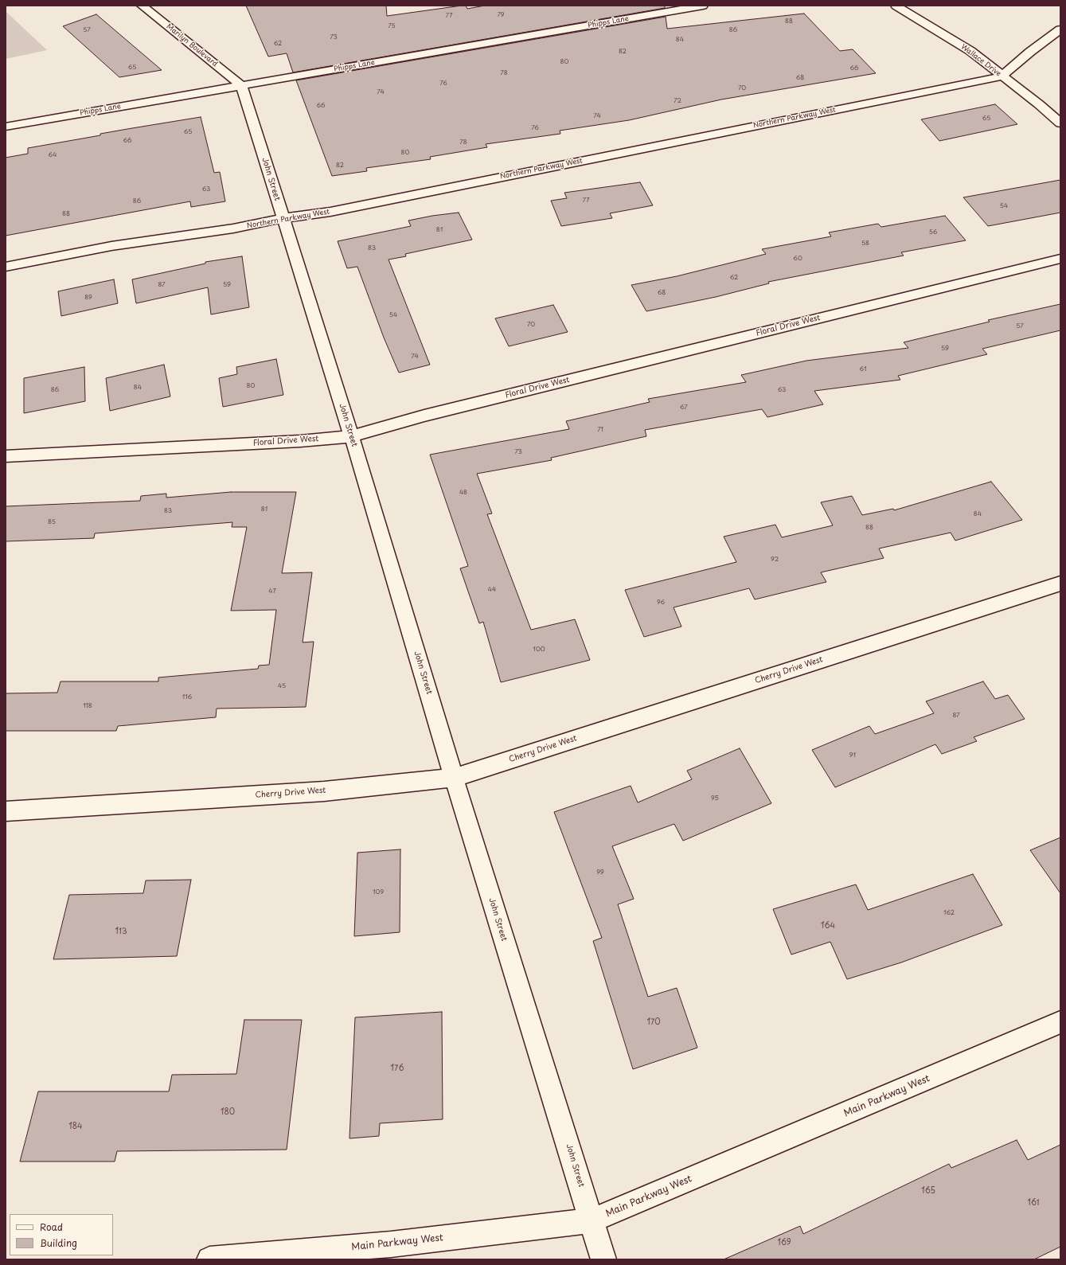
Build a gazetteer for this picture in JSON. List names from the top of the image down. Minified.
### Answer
{"streets":{"street":["Phipps Lane","Marilyn Boulevard","Wallace Drive","Northern Parkway West","John Street","Floral Drive West","Cherry Drive West","Main Parkway West"]},"crossings":[["Phipps Lane","Marilyn Boulevard"],["Phipps Lane","John Street"],["Marilyn Boulevard","John Street"],["Wallace Drive","Northern Parkway West"],["Northern Parkway West","John Street"],["John Street","Floral Drive West"],["John Street","Cherry Drive West"],["John Street","Main Parkway West"]],"house_numbers":["79","77","88","75","57","86","73","84","62","82","80","65","66","78","68","76","70","74","72","66","74","65","76","65","66","78","80","64","82","63","77","86","54","88","81","56","58","83","60","62","87","59","68","89","54","70","57","59","74","61","80","84","86","63","67","71","73","48","81","83","84","85","88","92","44","47","96","100","45","116","118","87","91","95","99","109","162","164","113","170","176","180","184","165","161","169"],"legend":["Road","Building"]}
